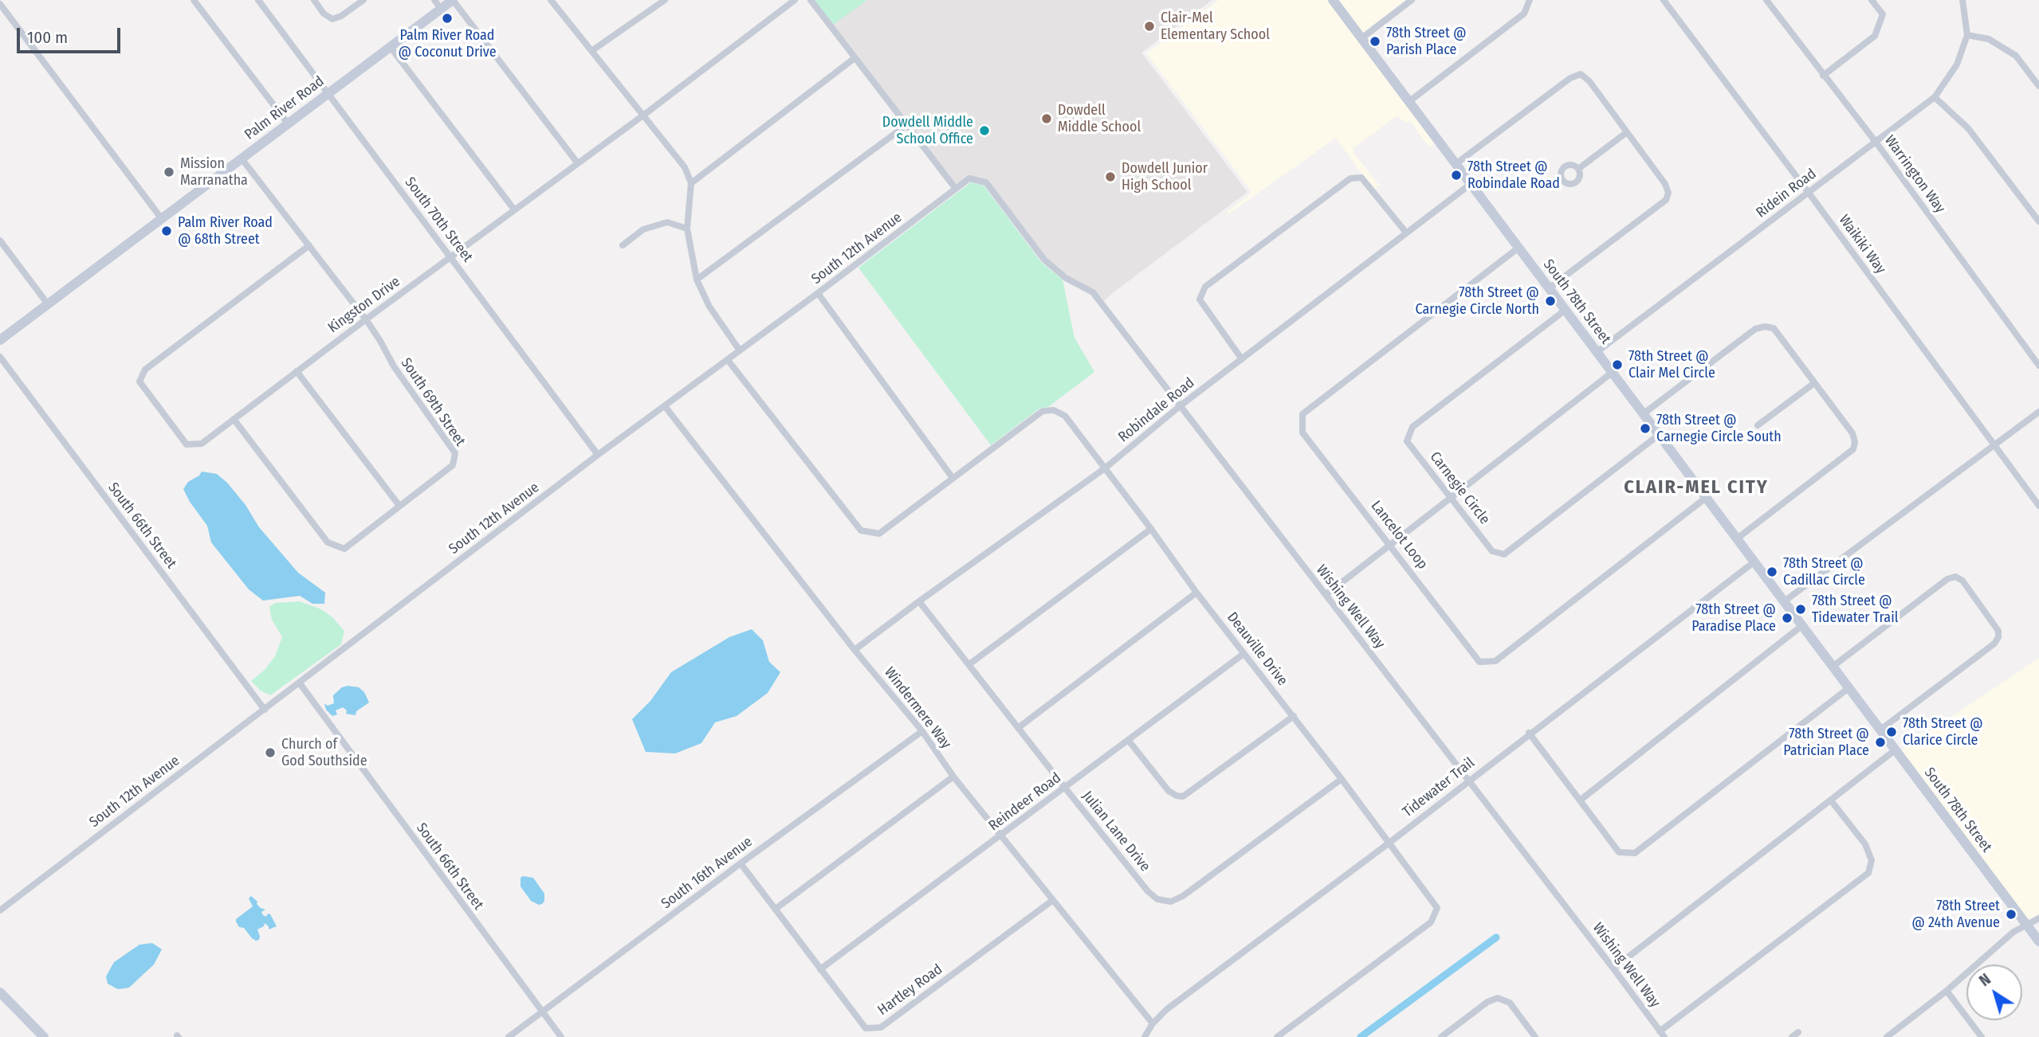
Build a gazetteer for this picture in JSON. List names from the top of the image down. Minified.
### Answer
{"streets":{"street":["Palm River Road","Warrington Way","Ridein Road","South 70th Street","Waikiki Way","South 12th Avenue","South 78th Street","Kingston Drive","South 69th Street","Robindale Road","Carnegie Circle","South 66th Street","Lancelot Loop","Wishing Well Way","Deauville Drive","Windermere Way","Tidewater Trail","Reindeer Road","Julian Lane Drive","South 16th Avenue","Hartley Road"]},"crossings":[["Palm River Road","South 70th Street"],["Palm River Road","South 69th Street"],["Warrington Way","Ridein Road"],["Ridein Road","Waikiki Way"],["Ridein Road","South 78th Street"],["South 70th Street","South 12th Avenue"],["South 70th Street","Kingston Drive"],["South 12th Avenue","South 66th Street"],["South 12th Avenue","Wishing Well Way"],["South 12th Avenue","Windermere Way"],["South 78th Street","Robindale Road"],["South 78th Street","Carnegie Circle"],["South 78th Street","Lancelot Loop"],["South 78th Street","Tidewater Trail"],["Kingston Drive","South 69th Street"],["Robindale Road","Wishing Well Way"],["Robindale Road","Deauville Drive"],["Robindale Road","Windermere Way"],["Robindale Road","Julian Lane Drive"],["South 66th Street","South 16th Avenue"],["Wishing Well Way","Tidewater Trail"],["Deauville Drive","Tidewater Trail"],["Deauville Drive","Reindeer Road"],["Deauville Drive","Julian Lane Drive"],["Windermere Way","Tidewater Trail"],["Windermere Way","Reindeer Road"],["Windermere Way","South 16th Avenue"],["Windermere Way","Hartley Road"],["Reindeer Road","Julian Lane Drive"],["Reindeer Road","Hartley Road"],["South 16th Avenue","Hartley Road"]],"districts":["CLAIR-MEL CITY"],"places":["Palm River Road @ Coconut Drive","Clair-Mel Elementary School","78th Street @ Parish Place","Dowdell Middle School","Dowdell Middle School Office","Mission Marranatha","78th Street @ Robindale Road","Dowdell Junior High School","Palm River Road @ 68th Street","78th Street @ Carnegie Circle North","78th Street @ Clair Mel Circle","78th Street @ Carnegie Circle South","78th Street @ Cadillac Circle","78th Street @ Tidewater Trail","78th Street @ Paradise Place","78th Street @ Clarice Circle","78th Street @ Patrician Place","Church of God Southside","78th Street @ 24th Avenue"],"scale_bar":"100 m","north":"top left"}
